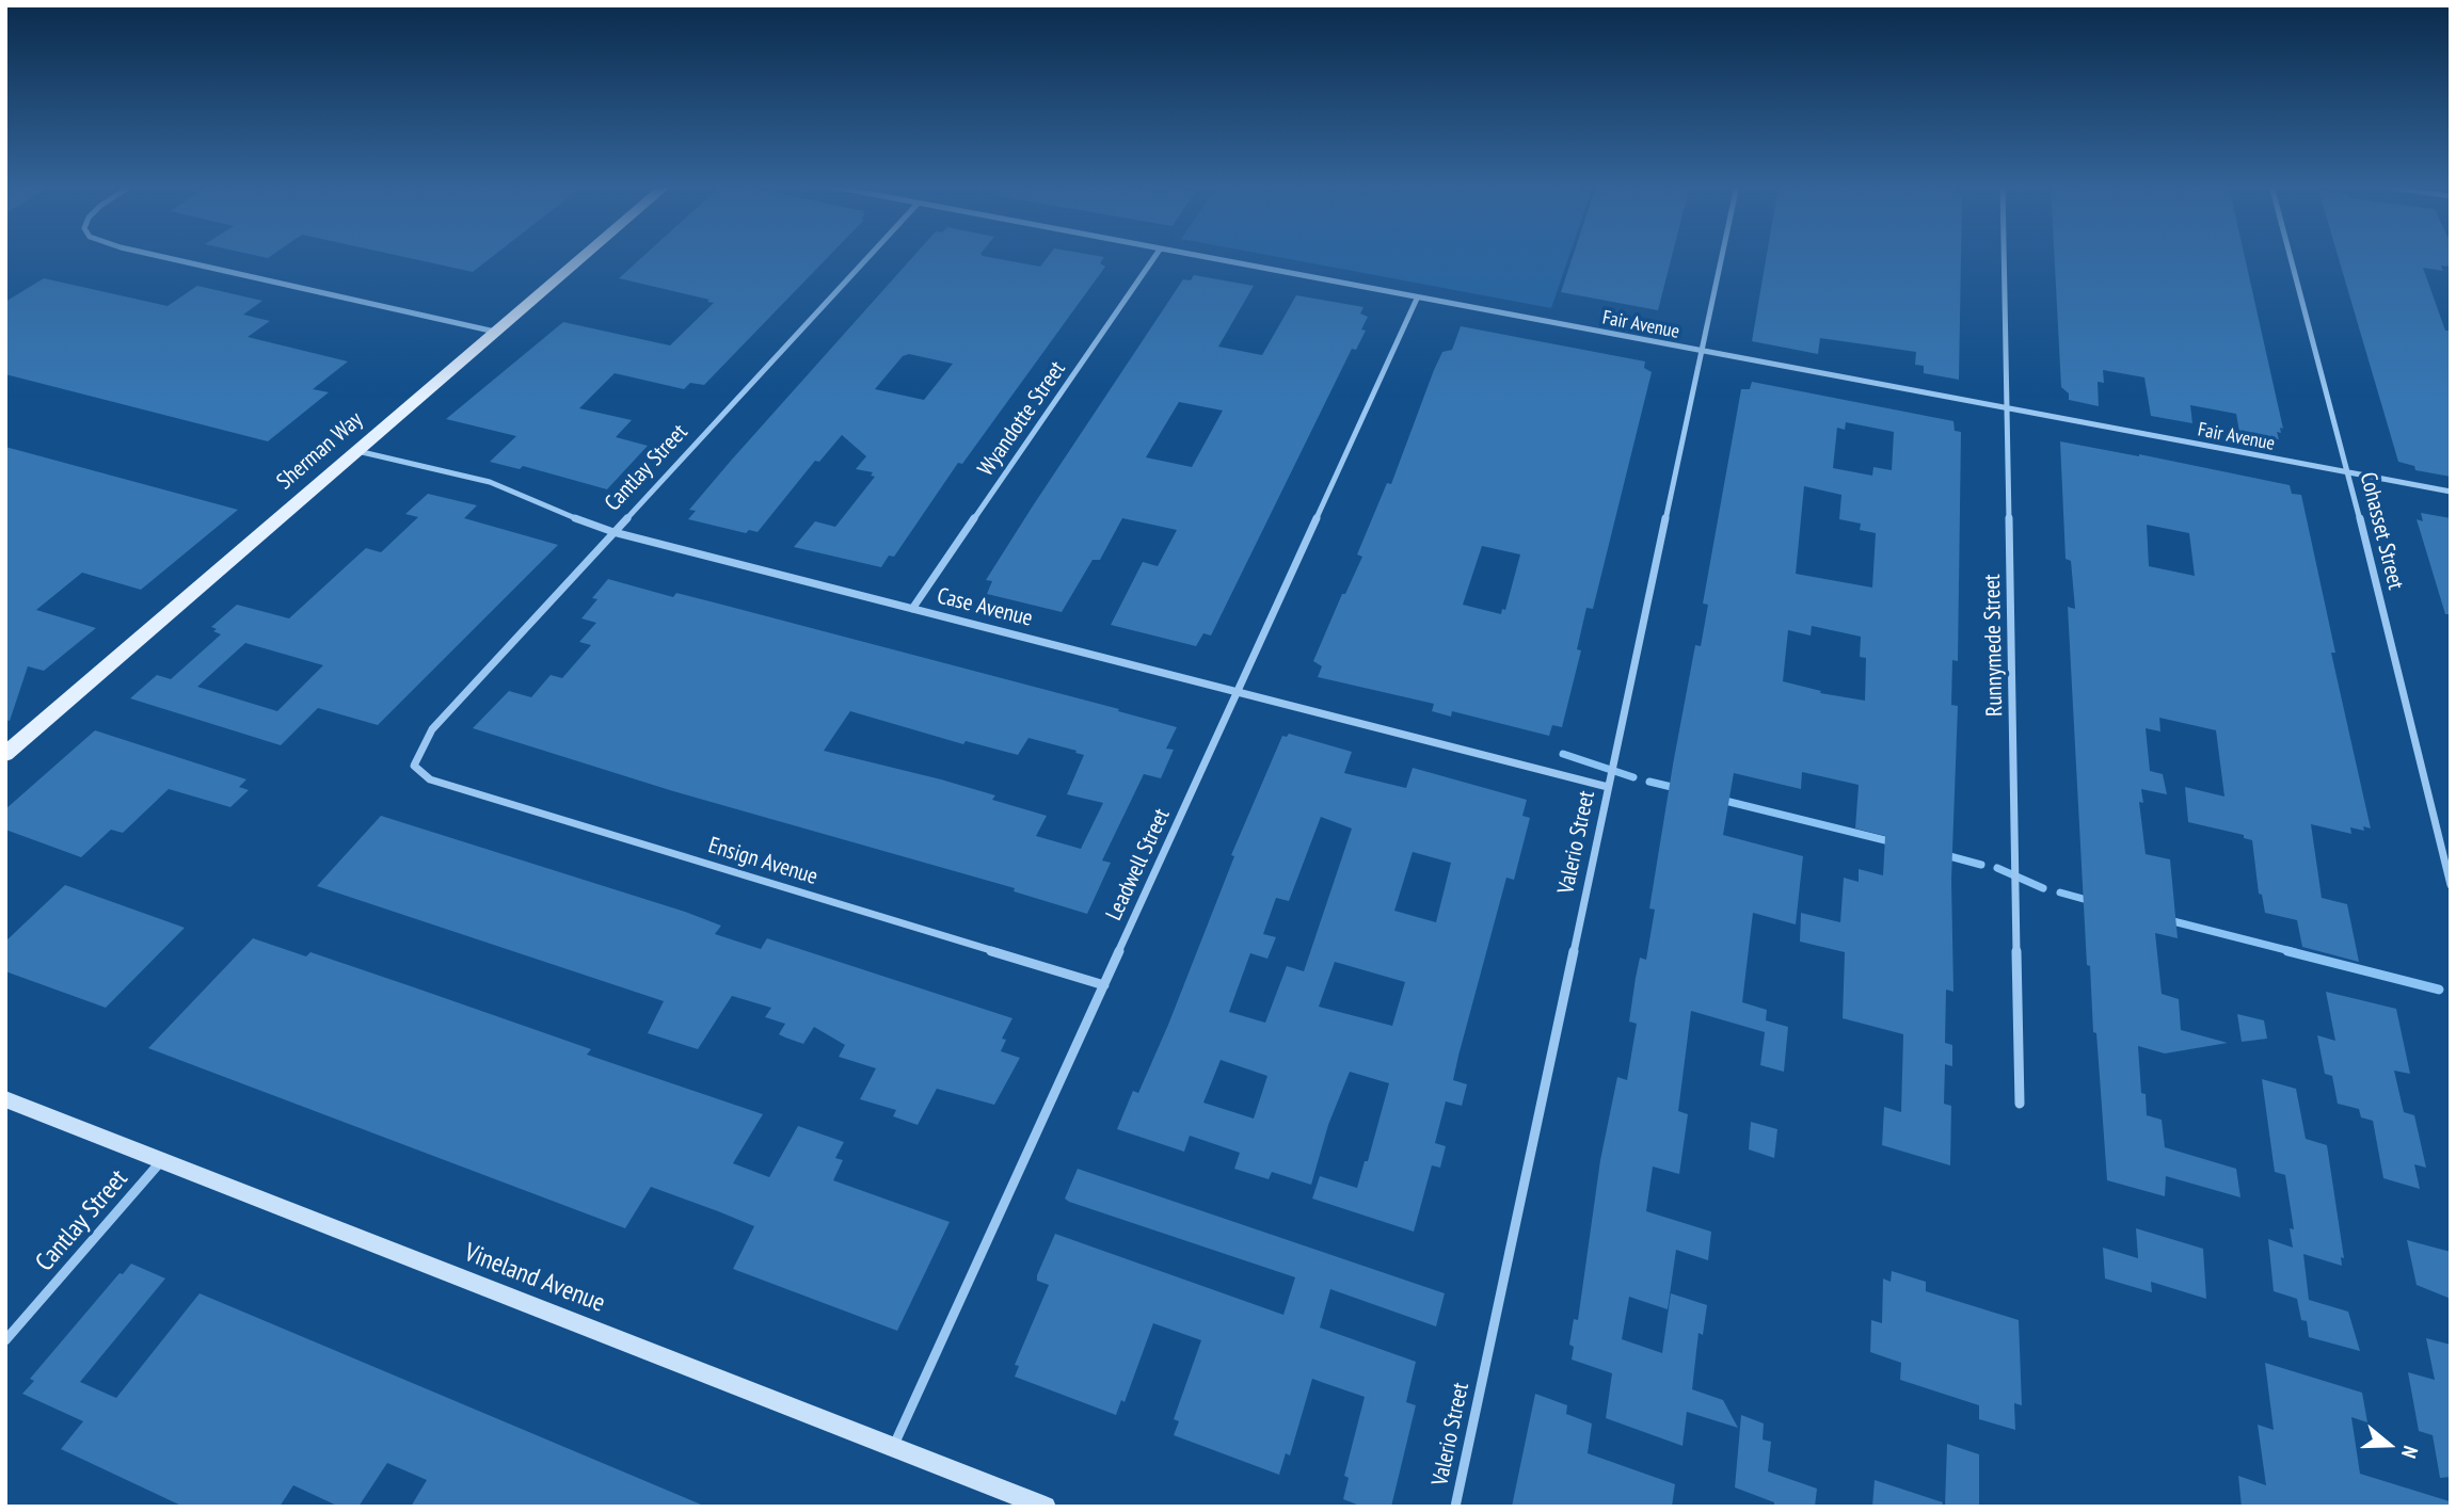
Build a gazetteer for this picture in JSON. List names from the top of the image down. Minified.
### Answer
{"streets":{"main road":["Sherman Way","Vineland Avenue"],"street":["Fair Avenue","Wyandotte Street","Cantlay Street","Cohasset Street","Case Avenue","Runnymede Street","Valerio Street","Ensign Avenue","Leadwell Street"]},"crossings":[["Fair Avenue","Cohasset Street"],["Fair Avenue","Runnymede Street"],["Fair Avenue","Valerio Street"],["Fair Avenue","Leadwell Street"],["Wyandotte Street","Case Avenue"],["Sherman Way","Case Avenue"],["Cantlay Street","Case Avenue"],["Cantlay Street","Ensign Avenue"],["Cantlay Street","Vineland Avenue"],["Case Avenue","Valerio Street"],["Case Avenue","Leadwell Street"],["Ensign Avenue","Leadwell Street"],["Leadwell Street","Vineland Avenue"]],"north":"right"}
